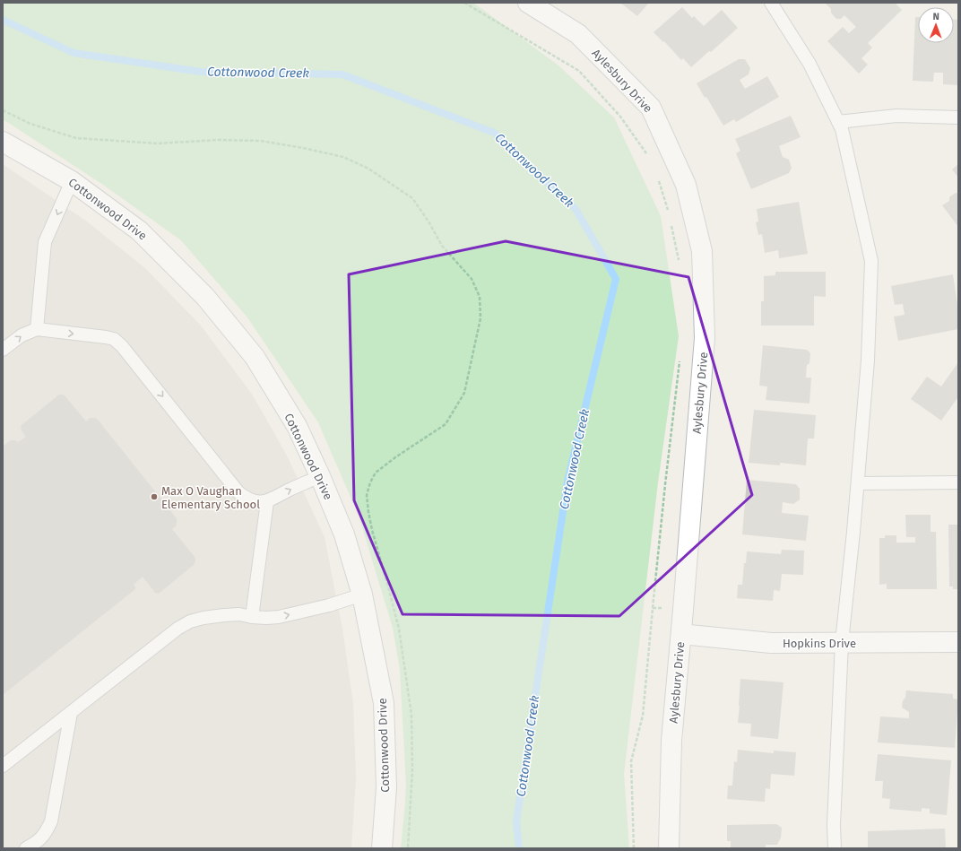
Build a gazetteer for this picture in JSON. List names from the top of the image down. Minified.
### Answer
{"streets":{"street":["Aylesbury Drive","Cottonwood Drive","Hopkins Drive"]},"crossings":[["Aylesbury Drive","Hopkins Drive"]],"water":["Cottonwood Creek"],"places":["Max O Vaughan Elementary School"],"north":"top"}
